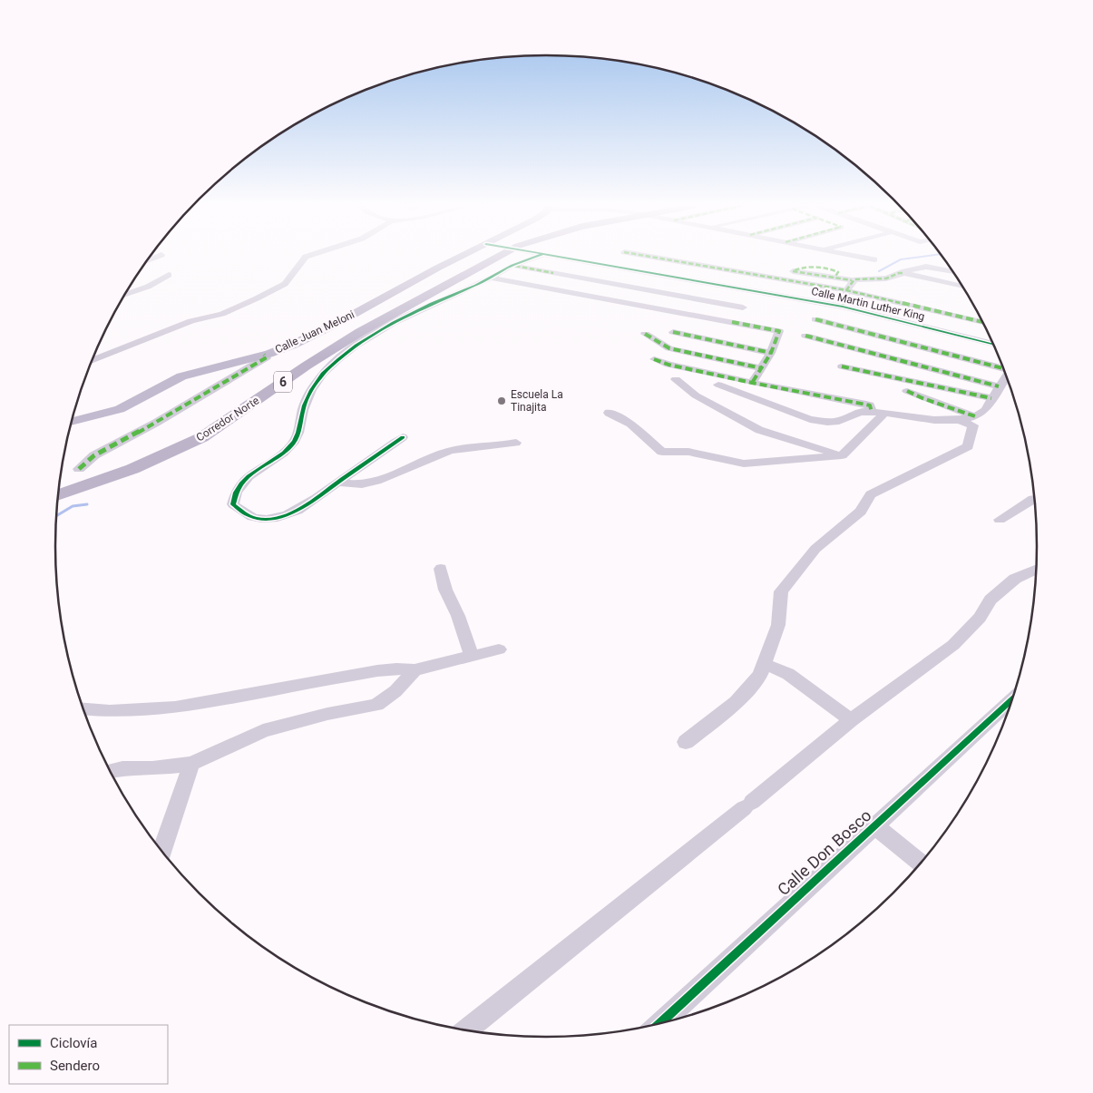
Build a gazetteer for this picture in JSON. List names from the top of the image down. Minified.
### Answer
{"streets":{"highway":["6","Corredor Norte"],"main road":["Calle Juan Meloni"],"street":["Calle Martin Luther King","Calle Don Bosco"]},"places":["Escuela La Tinajita"],"legend":["Ciclovía","Sendero"]}
